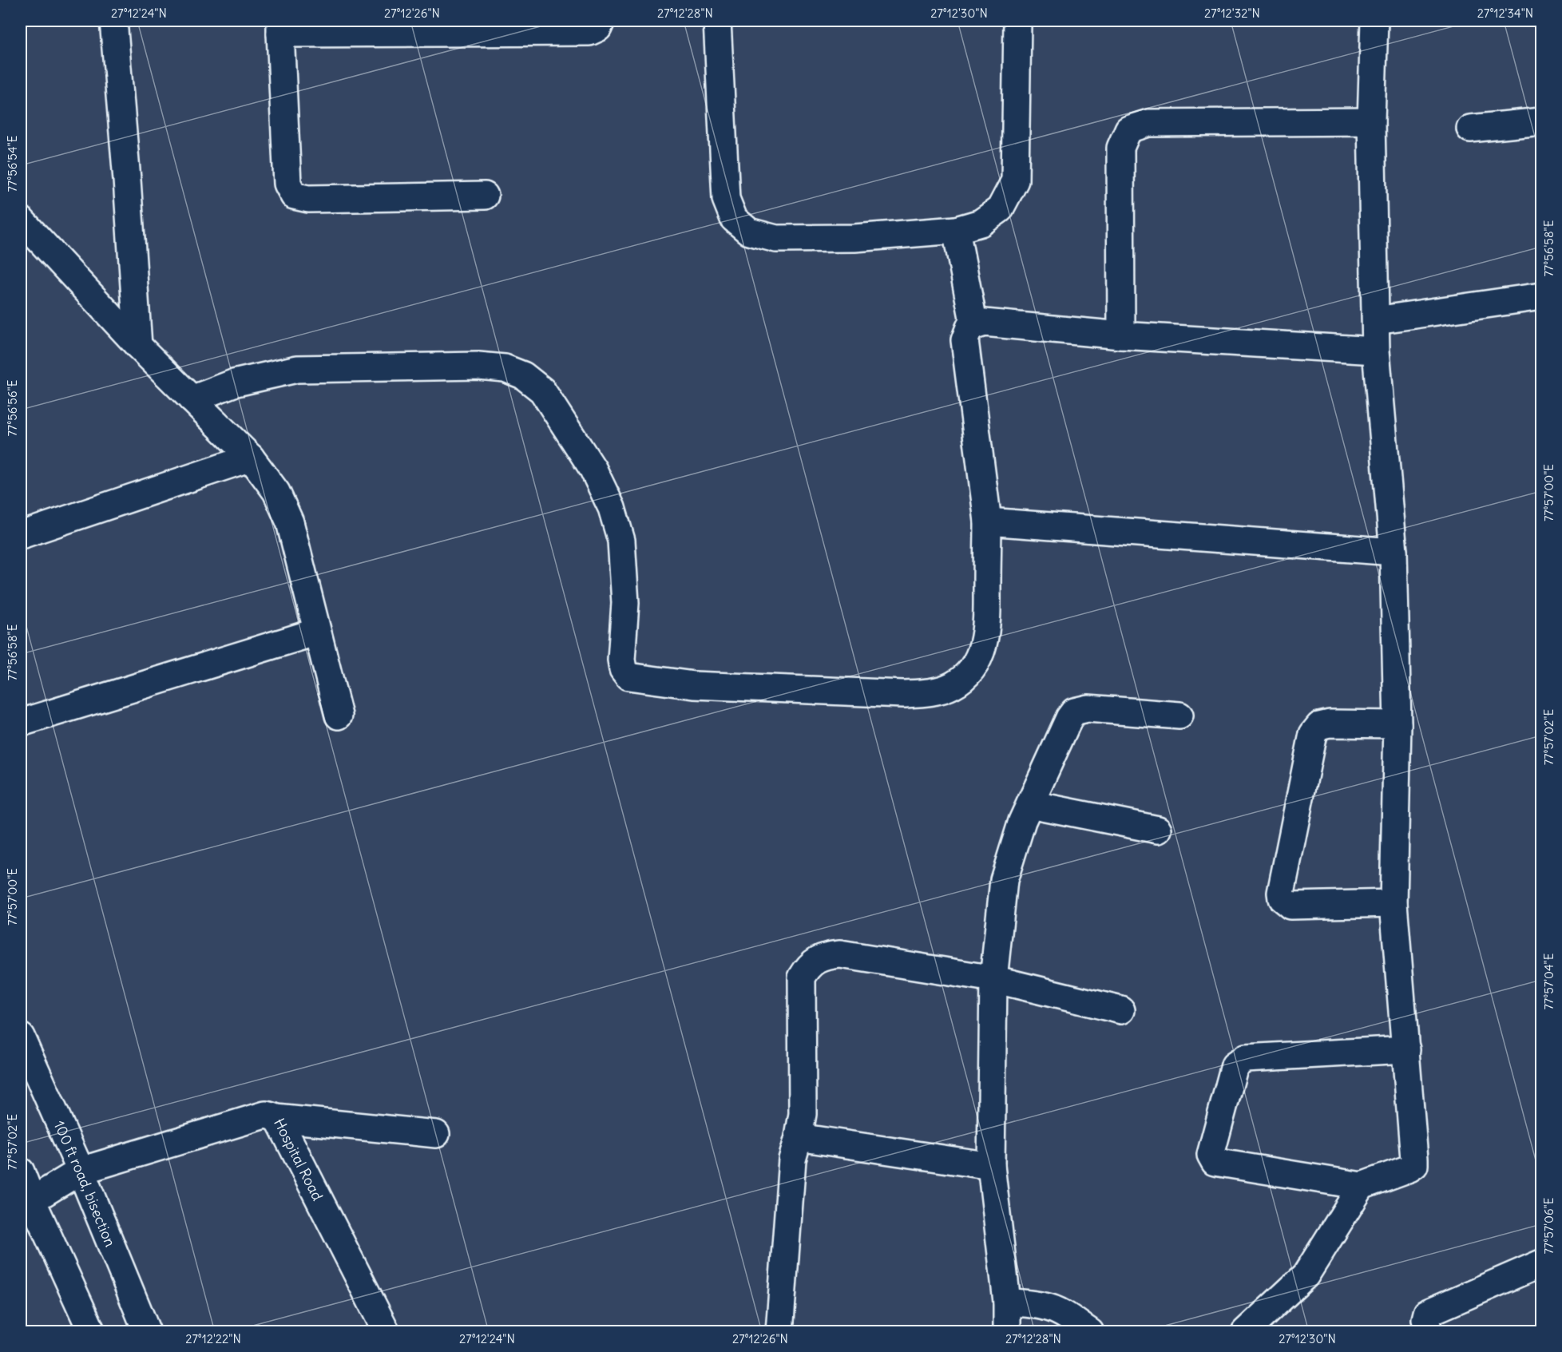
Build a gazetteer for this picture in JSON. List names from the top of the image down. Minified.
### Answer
{"streets":{"street":["Hospital Road","100 ft road, bisection"]},"crossings":[["Hospital Road","100 ft road, bisection"]],"coordinates":["27°12'24\"N","27°12'26\"N","27°12'28\"N","27°12'30\"N","27°12'32\"N","27°12'34\"N","77°56'54\"E","77°56'58\"E","77°56'56\"E","77°57'00\"E","77°57'02\"E","77°57'04\"E","77°57'06\"E","27°12'22\"N"]}
